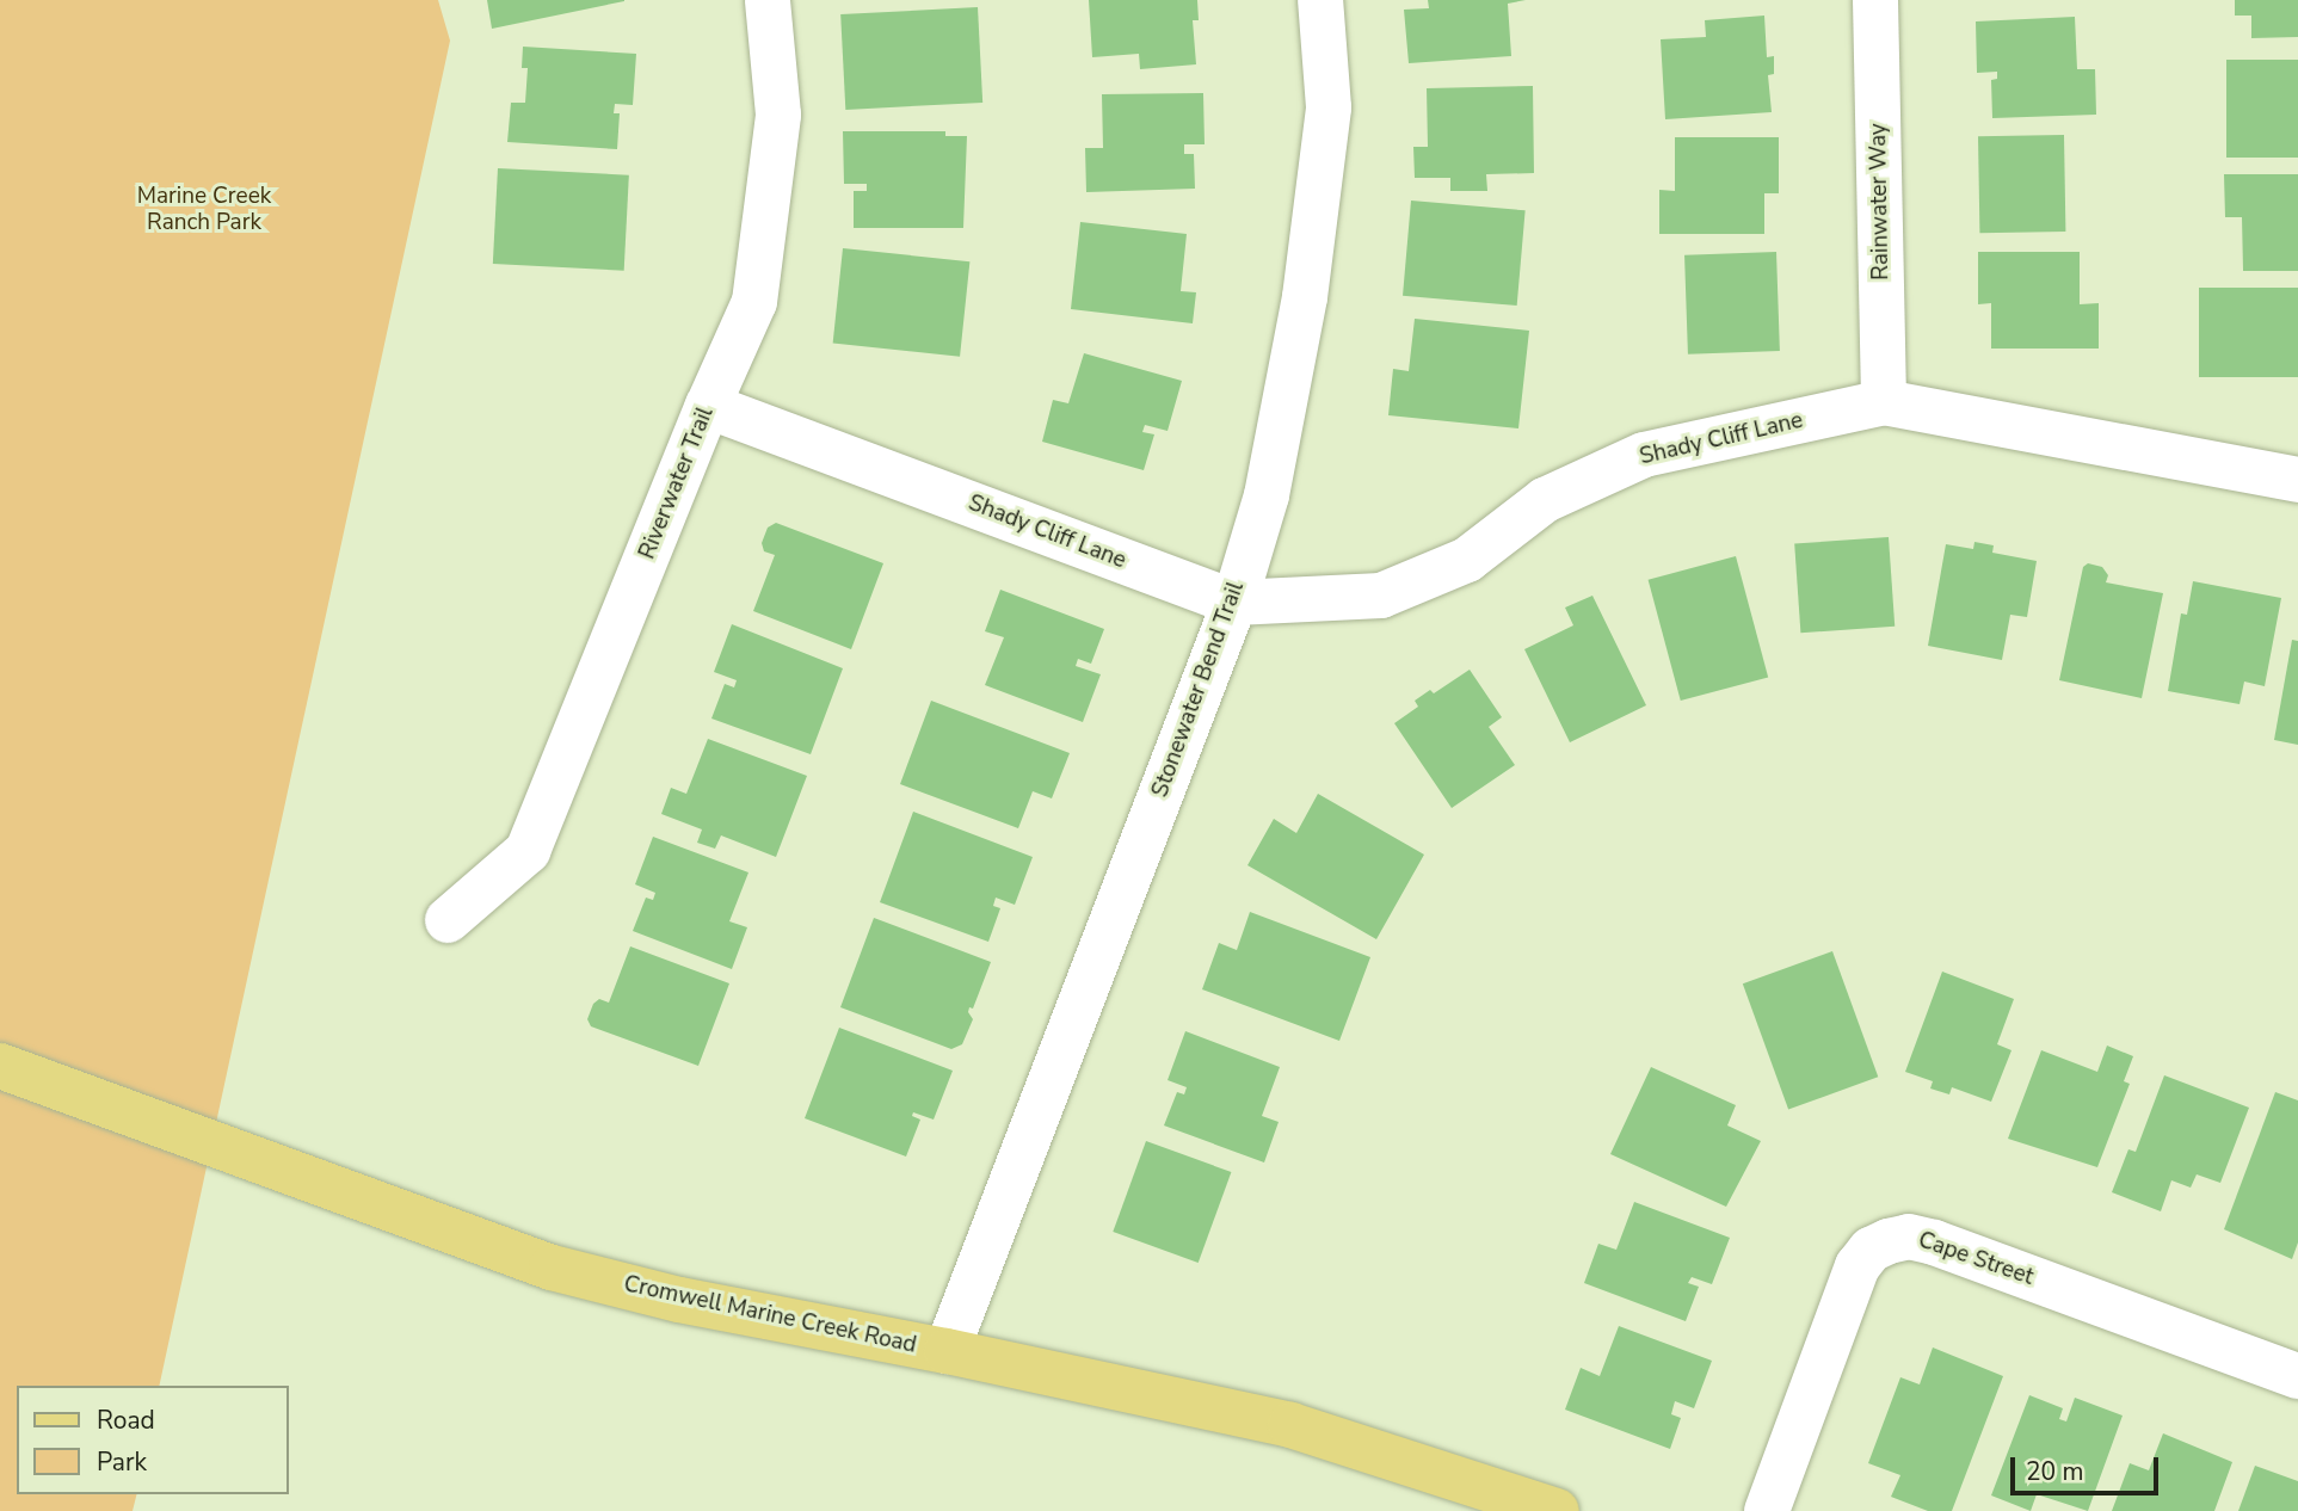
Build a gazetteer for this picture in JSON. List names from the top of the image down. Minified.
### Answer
{"streets":{"main road":["Cromwell Marine Creek Road"],"street":["Rainwater Way","Shady Cliff Lane","Riverwater Trail","Stonewater Bend Trail","Cape Street"]},"crossings":[["Rainwater Way","Shady Cliff Lane"],["Shady Cliff Lane","Riverwater Trail"],["Shady Cliff Lane","Stonewater Bend Trail"],["Stonewater Bend Trail","Cromwell Marine Creek Road"]],"parks":["Marine Creek Ranch Park"],"legend":["Road","Park"],"scale_bar":"20 m"}
